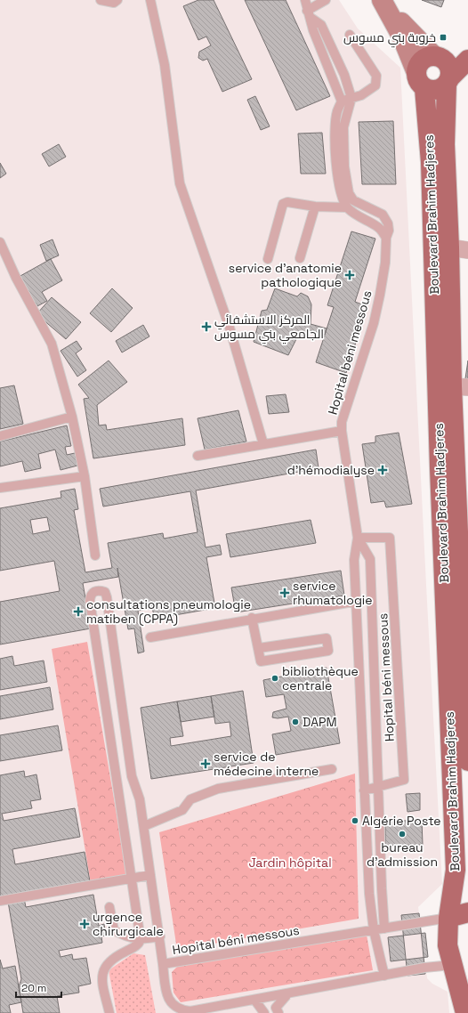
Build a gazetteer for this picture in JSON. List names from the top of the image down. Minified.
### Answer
{"streets":{"main road":["Boulevard Brahim Hadjeres"],"lane":["Hopital béni messous"]},"crossings":[["Boulevard Brahim Hadjeres","Hopital béni messous"]],"parks":["Jardin hôpital"],"places":{"transit":["خروبة بني مسوس"],"health":["service d'anatomie pathologique","المركز الاستشفائي الجامعي بني مسوس","d'hémodialyse","service rhumatologie","consultations pneumologie matiben (CPPA)","service de médecine interne","urgence chirurgicale"],"other":["bibliothèque centrale","DAPM","Algérie Poste","bureau d'admission"]},"scale_bar":"20 m"}
